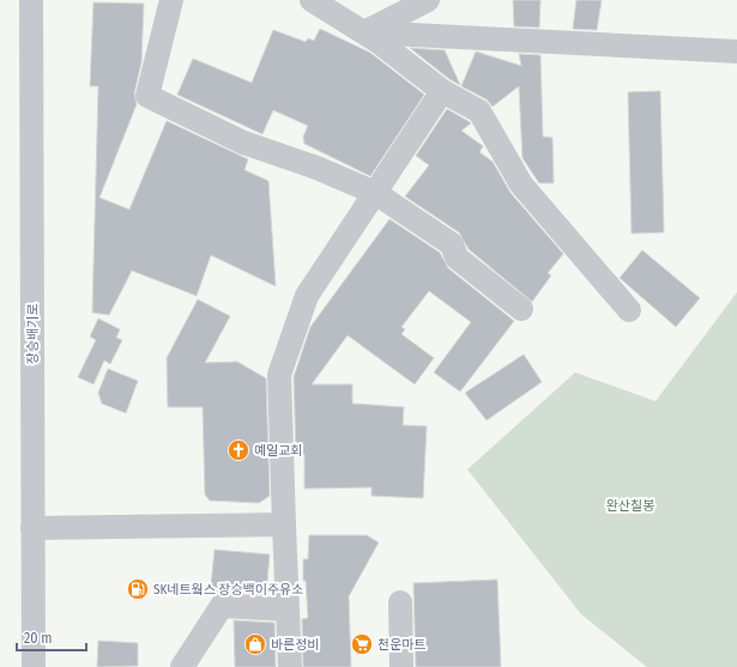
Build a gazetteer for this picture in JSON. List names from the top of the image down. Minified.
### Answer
{"streets":{"street":["장승배기로"]},"parks":["완산칠봉"],"places":{"church":["예일교회"],"fuel station":["SK네트웤스 장승백이주유소"],"shop":["바른정비"],"supermarket":["천운마트"]},"scale_bar":"20 m"}
